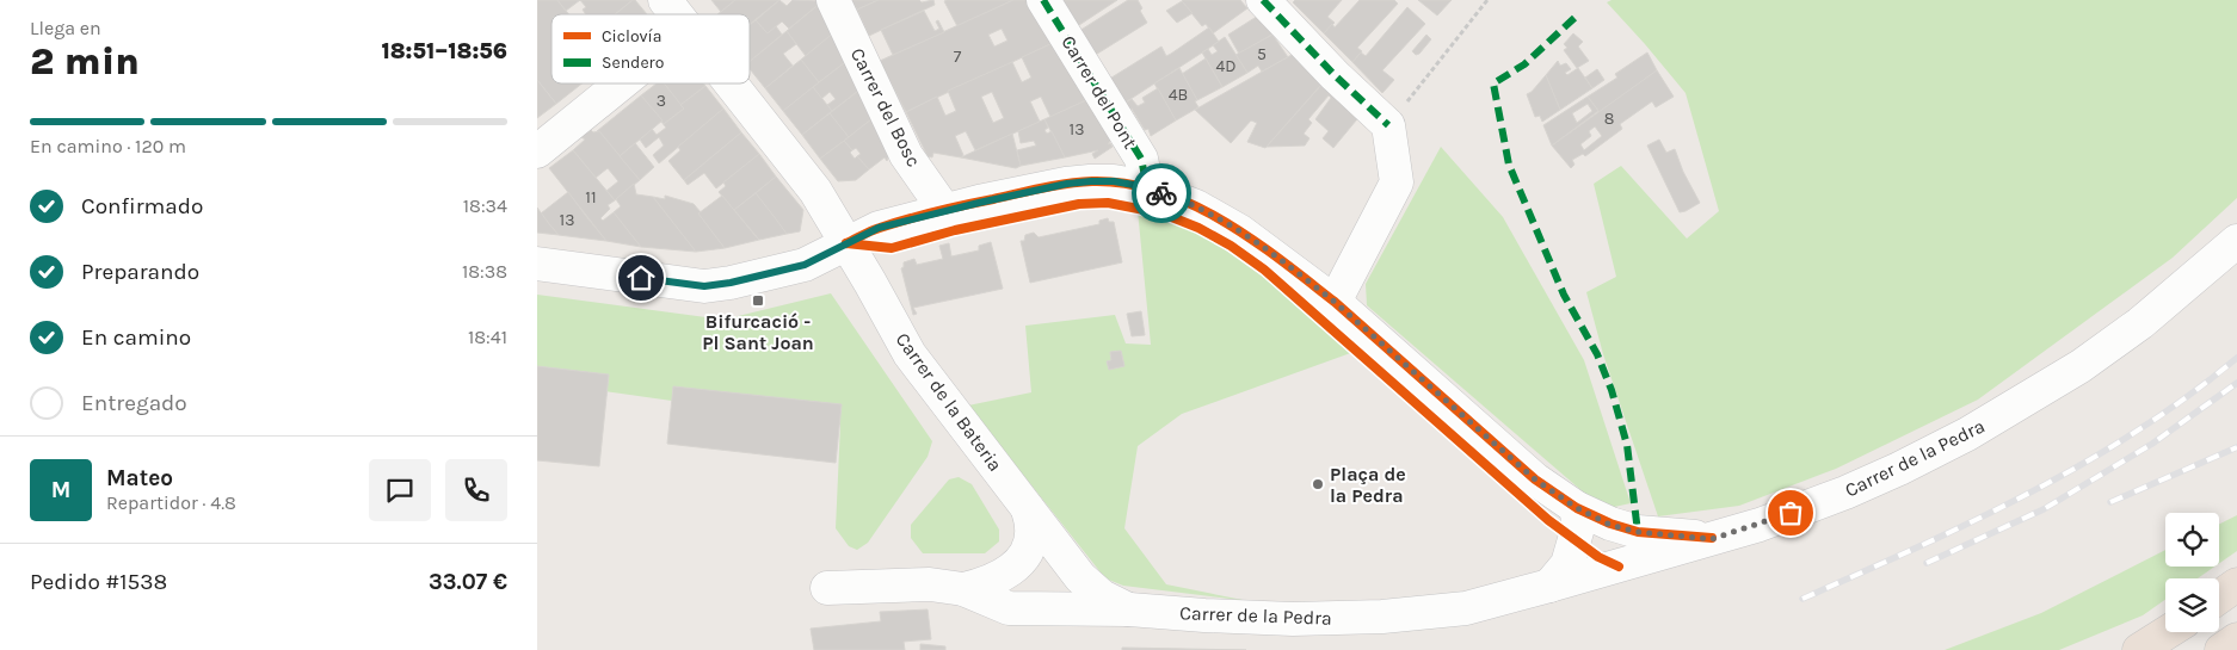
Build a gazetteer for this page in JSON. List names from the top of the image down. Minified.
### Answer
{"streets":{"street":["Carrer del Pont","Carrer del Bosc","Carrer de la Bateria","Carrer de la Pedra"]},"crossings":[["Carrer de la Bateria","Carrer de la Pedra"]],"places":{"transit":["Bifurcació - Pl Sant Joan"],"other":["Plaça de la Pedra"]},"house_numbers":["5","7","4D","4B","3","8","13","11","13"],"legend":["Ciclovía","Sendero"],"page":{"heading":["2 min","Llega en","18:51–18:56"],"panel":["Mateo","Repartidor · 4.8","Pedido #1538","33.07 €"],"bar":"En camino · 120 m","list":[["Confirmado","18:34"],["Preparando","18:38"],["En camino","18:41"],"Entregado"],"round":"M"}}
